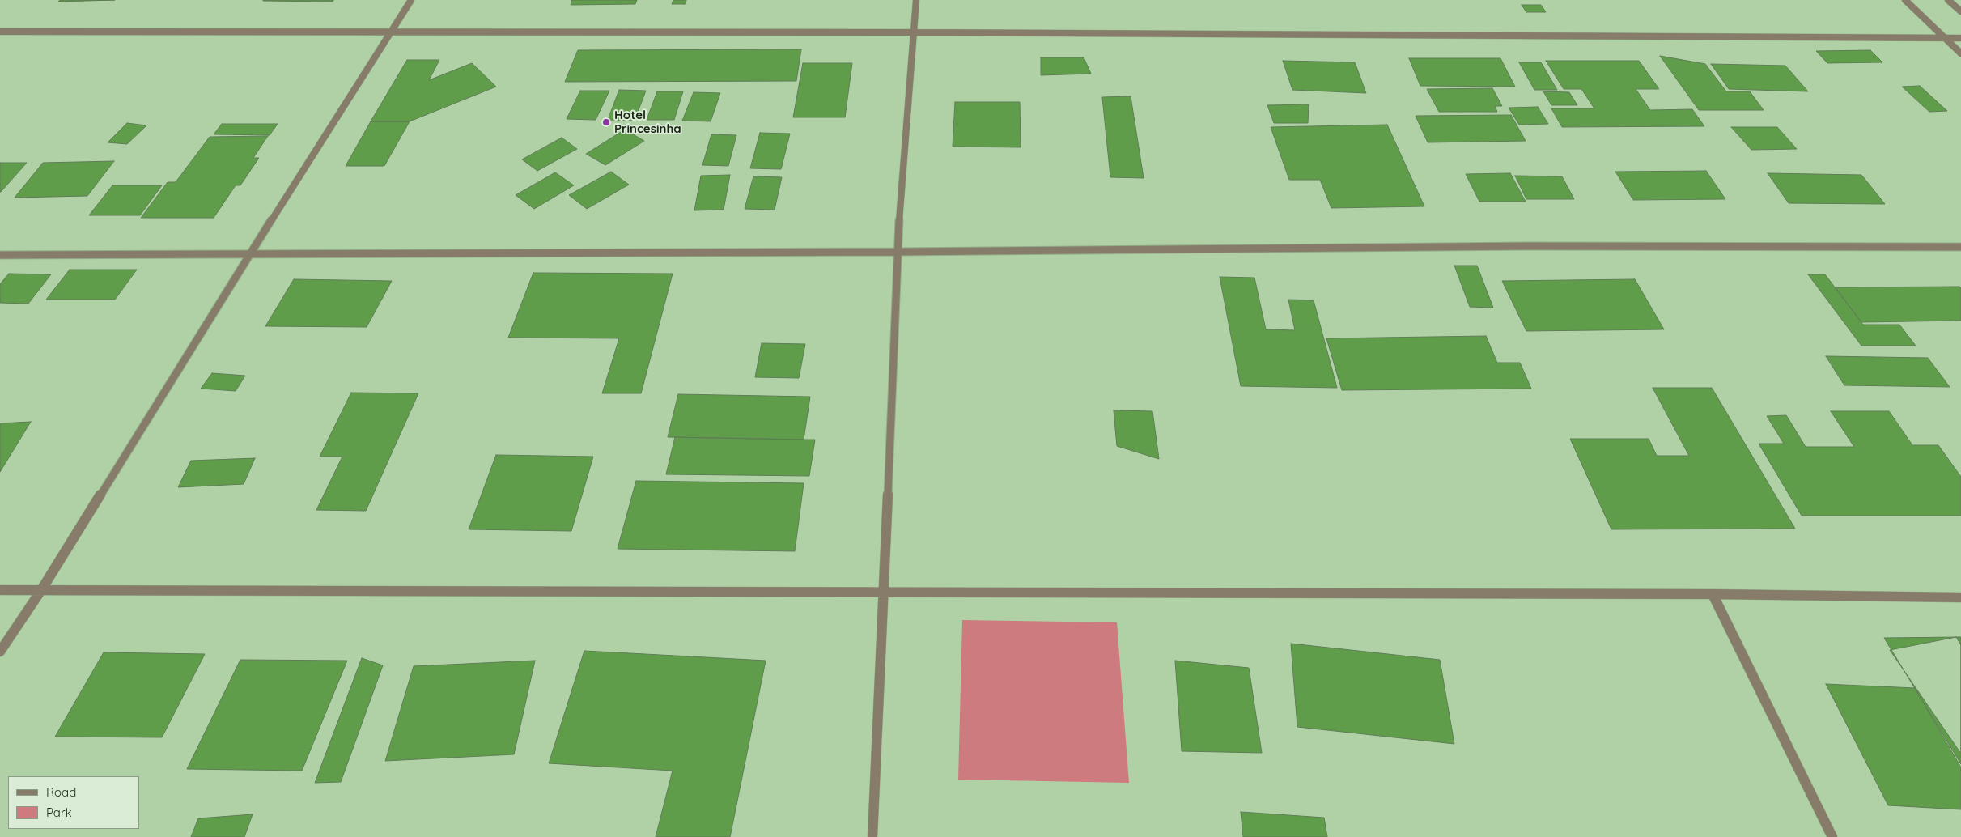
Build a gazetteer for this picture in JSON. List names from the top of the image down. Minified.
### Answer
{"places":["Hotel Princesinha"],"legend":["Road","Park"]}
